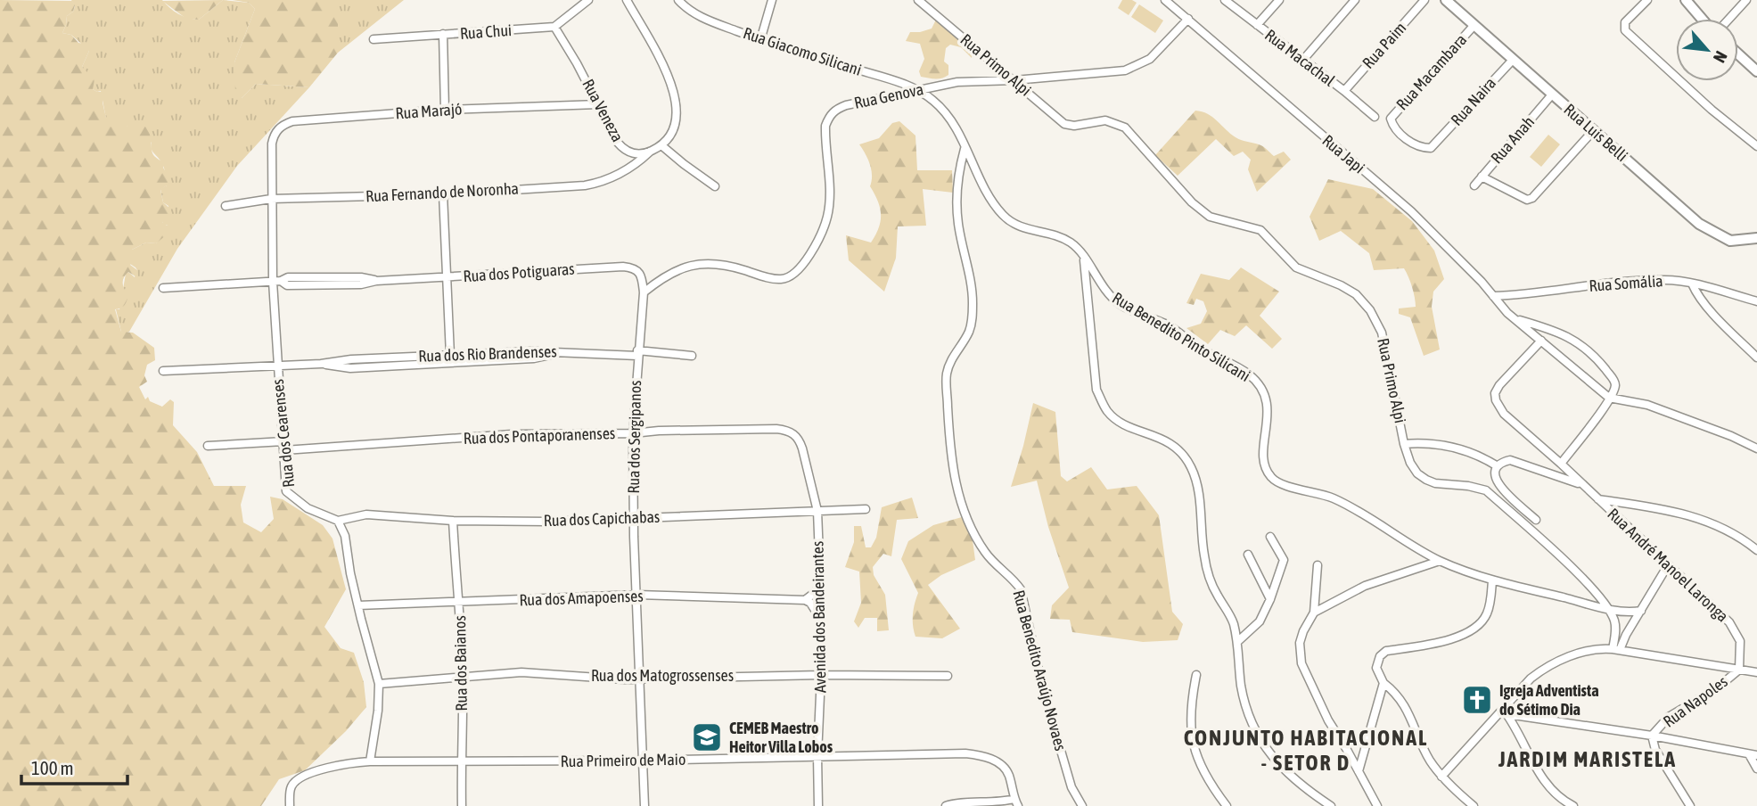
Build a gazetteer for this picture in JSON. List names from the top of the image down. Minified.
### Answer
{"streets":{"street":["Rua Chui","Rua Paim","Rua Giacomo Silicani","Rua Macachal","Rua Primo Alpi","Rua Macambara","Rua Genova","Rua Naira","Rua Veneza","Rua Marajó","Rua Luis Belli","Rua Anah","Rua Japi","Rua Fernando de Noronha","Rua dos Potiguaras","Rua Somália","Rua Benedito Pinto Silicani","Rua dos Rio Brandenses","Rua dos Cearenses","Rua dos Pontaporanenses","Rua dos Sergipanos","Rua dos Capichabas","Rua André Manoel Laronga","Rua dos Amapoenses","Avenida dos Bandeirantes","Rua dos Baianos","Rua Benedito Araújo Novaes","Rua dos Matogrossenses","Rua Napoles","Rua Primeiro de Maio"]},"crossings":[["Rua Chui","Rua Veneza"],["Rua Paim","Rua Macachal"],["Rua Giacomo Silicani","Rua Genova"],["Rua Giacomo Silicani","Rua Benedito Pinto Silicani"],["Rua Giacomo Silicani","Rua Benedito Araújo Novaes"],["Rua Primo Alpi","Rua Genova"],["Rua Primo Alpi","Rua Benedito Pinto Silicani"],["Rua Macambara","Rua Naira"],["Rua Macambara","Rua Luis Belli"],["Rua Genova","Rua Japi"],["Rua Genova","Rua dos Potiguaras"],["Rua Genova","Rua dos Sergipanos"],["Rua Naira","Rua Luis Belli"],["Rua Veneza","Rua Marajó"],["Rua Veneza","Rua Fernando de Noronha"],["Rua Marajó","Rua dos Cearenses"],["Rua Luis Belli","Rua Anah"],["Rua Japi","Rua Somália"],["Rua Japi","Rua André Manoel Laronga"],["Rua Fernando de Noronha","Rua dos Cearenses"],["Rua dos Potiguaras","Rua dos Cearenses"],["Rua dos Potiguaras","Rua dos Sergipanos"],["Rua dos Cearenses","Rua dos Pontaporanenses"],["Rua dos Cearenses","Rua dos Capichabas"],["Rua dos Pontaporanenses","Rua dos Sergipanos"],["Rua dos Pontaporanenses","Avenida dos Bandeirantes"],["Rua dos Sergipanos","Rua dos Capichabas"],["Rua dos Sergipanos","Rua dos Amapoenses"],["Rua dos Sergipanos","Rua dos Matogrossenses"],["Rua dos Sergipanos","Rua Primeiro de Maio"],["Rua dos Capichabas","Avenida dos Bandeirantes"],["Rua dos Capichabas","Rua dos Baianos"],["Rua André Manoel Laronga","Rua Napoles"],["Rua dos Amapoenses","Rua dos Baianos"],["Avenida dos Bandeirantes","Rua dos Matogrossenses"],["Avenida dos Bandeirantes","Rua Primeiro de Maio"],["Rua dos Baianos","Rua dos Matogrossenses"],["Rua dos Baianos","Rua Primeiro de Maio"]],"districts":["CONJUNTO HABITACIONAL - SETOR D","JARDIM MARISTELA"],"places":{"church":["Igreja Adventista do Sétimo Dia"],"school or university":["CEMEB Maestro Heitor Villa Lobos"]},"scale_bar":"100 m","north":"bottom right"}
